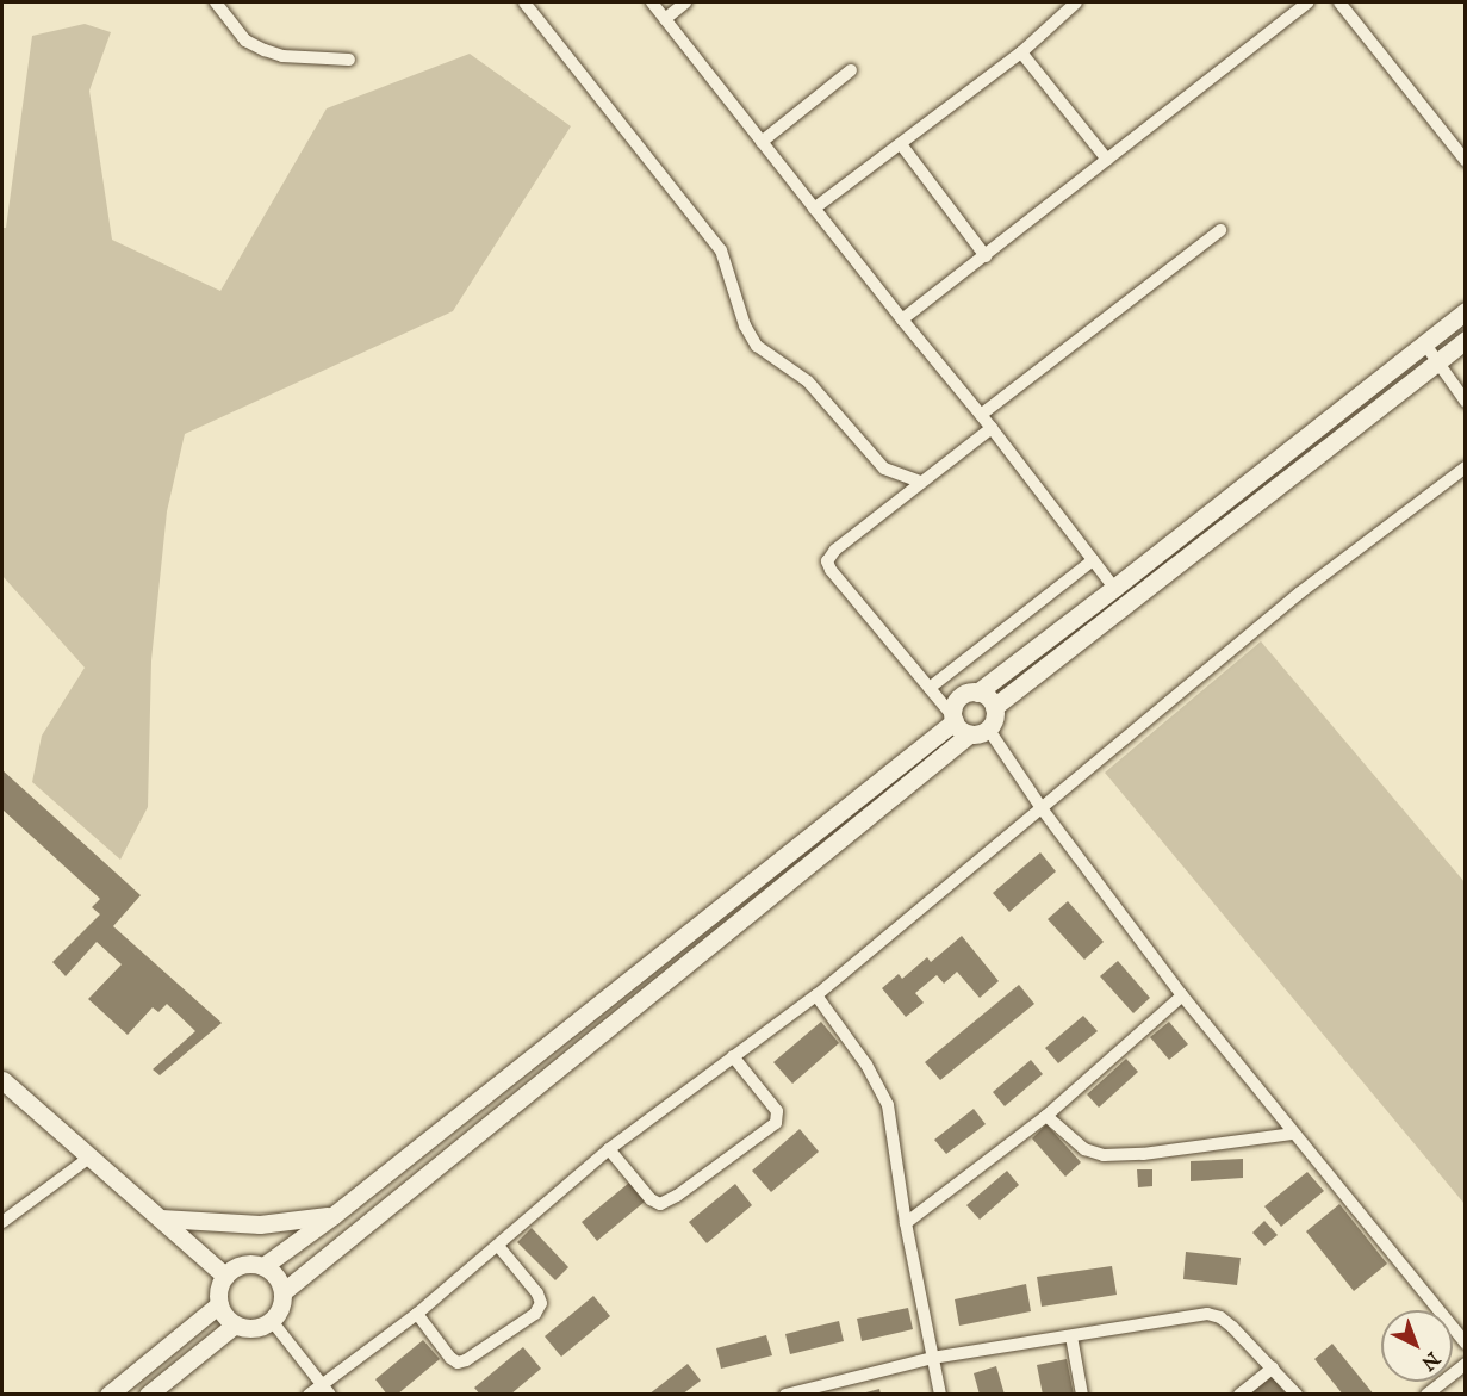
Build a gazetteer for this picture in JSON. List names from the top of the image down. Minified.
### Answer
{"north":"bottom right"}
